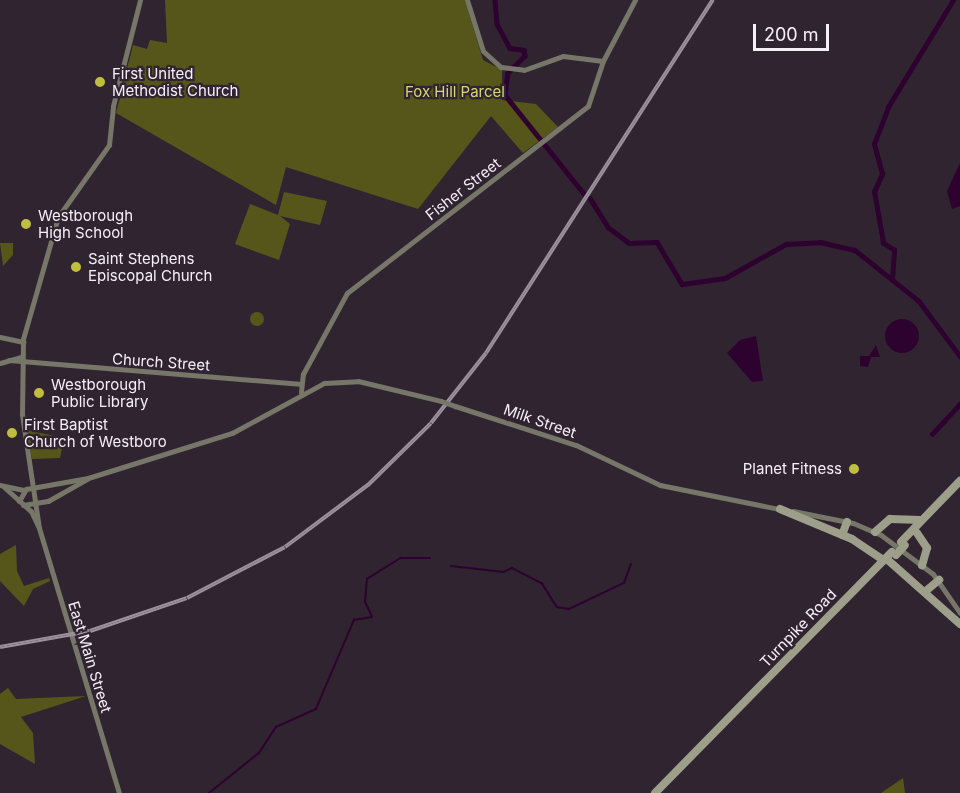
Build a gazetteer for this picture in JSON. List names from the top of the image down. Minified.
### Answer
{"streets":{"highway":["Turnpike Road"],"main road":["Fisher Street","Church Street","Milk Street","East Main Street"]},"crossings":[["Fisher Street","Church Street"],["Church Street","East Main Street"],["Milk Street","East Main Street"]],"parks":["Fox Hill Parcel"],"places":["First United Methodist Church","Westborough High School","Saint Stephens Episcopal Church","Westborough Public Library","First Baptist Church of Westboro","Planet Fitness"],"scale_bar":"200 m"}
